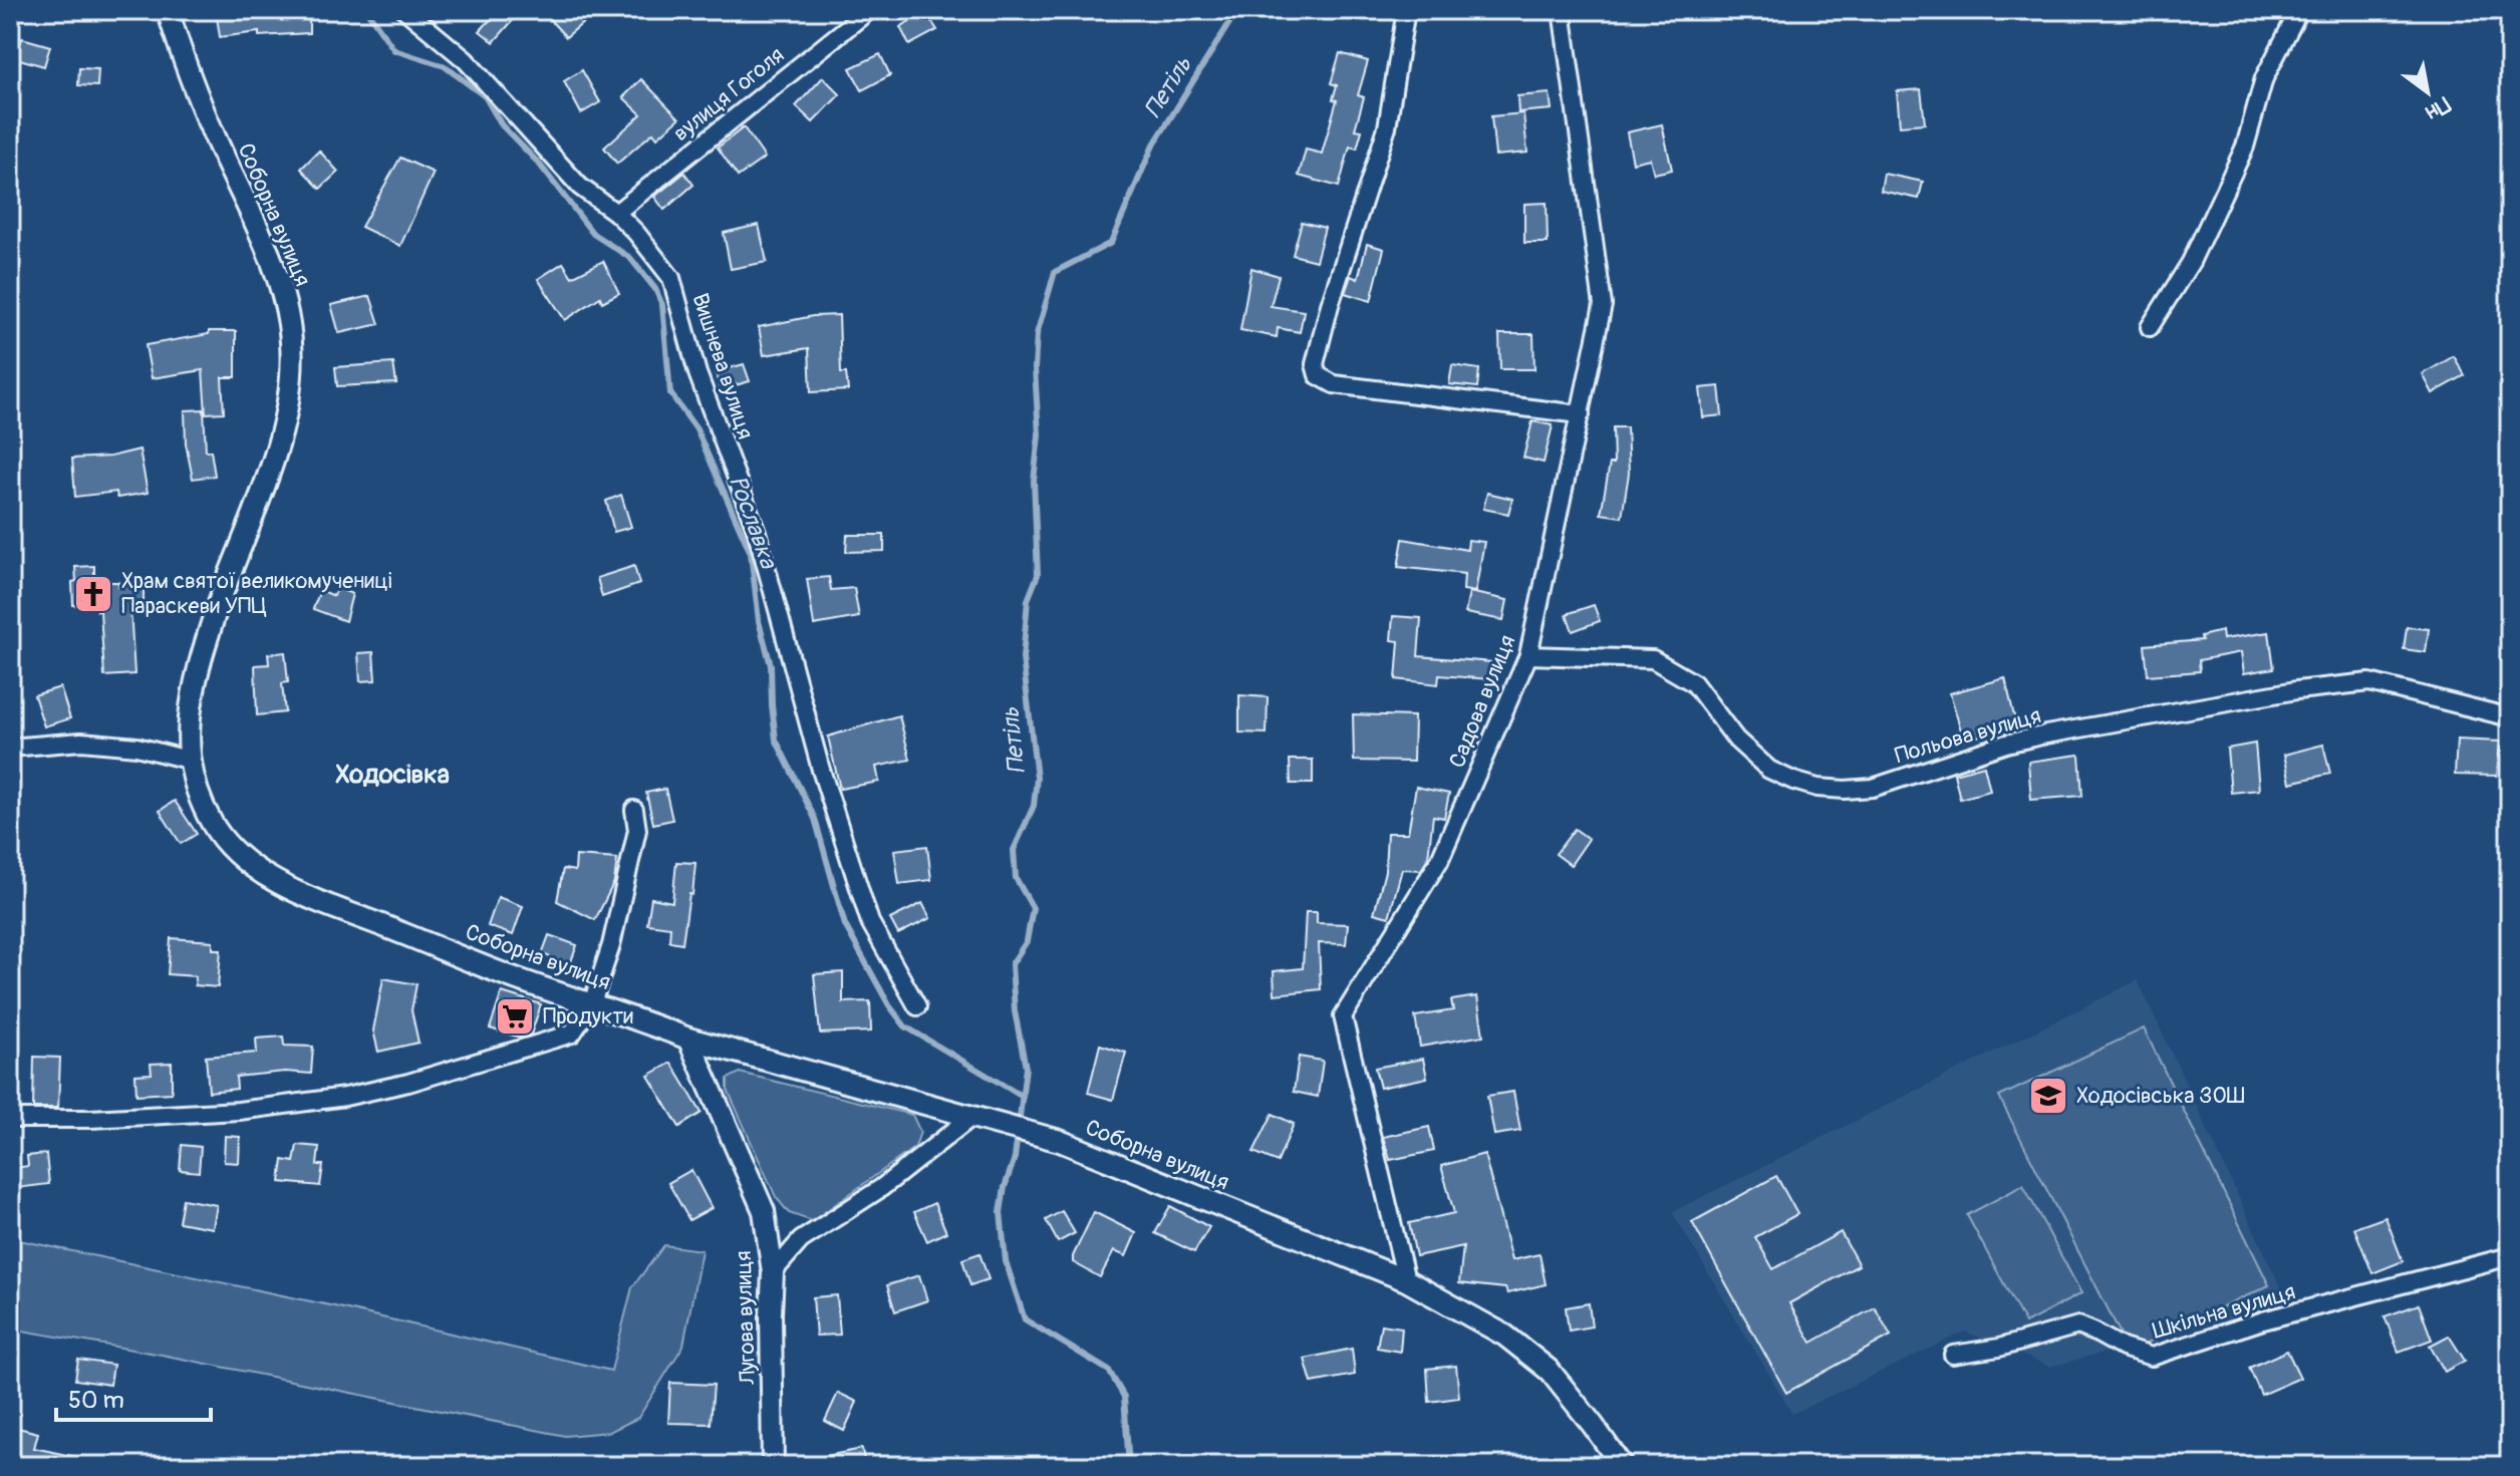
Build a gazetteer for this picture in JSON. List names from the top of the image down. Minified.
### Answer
{"streets":{"street":["вулиця Гоголя","Соборна вулиця","Вишнева вулиця","Садова вулиця","Польова вулиця","Шкільна вулиця","Лугова вулиця"]},"crossings":[["вулиця Гоголя","Вишнева вулиця"],["Соборна вулиця","Садова вулиця"],["Соборна вулиця","Лугова вулиця"],["Садова вулиця","Польова вулиця"]],"districts":["Ходосівка"],"water":["Петіль","Рославка"],"places":{"church":["Храм святої великомучениці Параскеви УПЦ"],"supermarket":["Продукти"],"school or university":["Ходосівська ЗОШ"]},"scale_bar":"50 m","north":"bottom right"}
